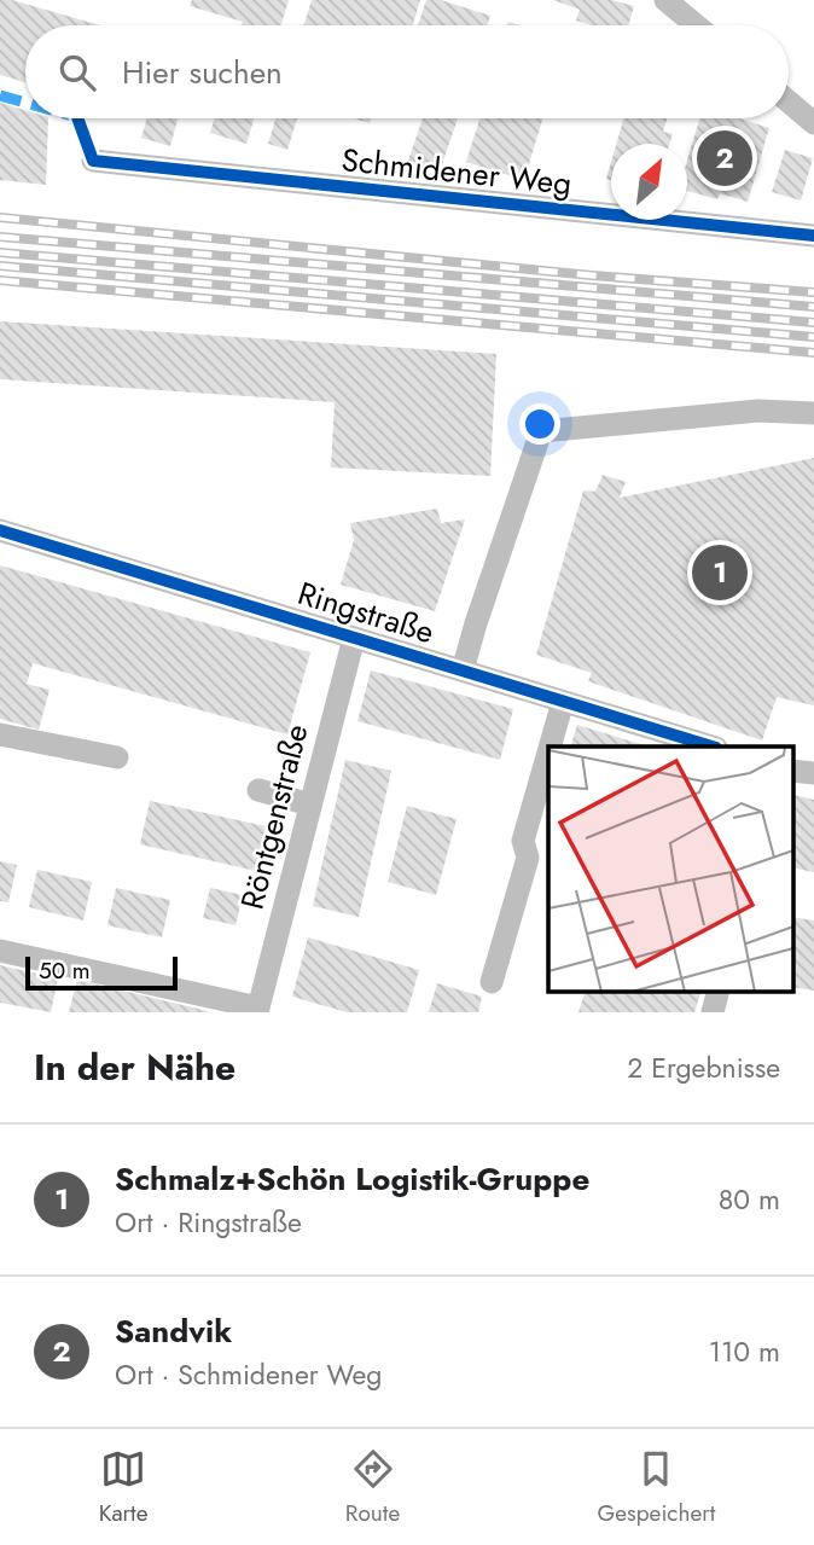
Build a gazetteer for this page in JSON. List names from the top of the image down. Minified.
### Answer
{"streets":{"street":["Schmidener Weg","Ringstraße","Röntgenstraße"]},"crossings":[["Ringstraße","Röntgenstraße"]],"scale_bar":"50 m","north":"top right","page":{"search":"Hier suchen","pins":["2","1"],"scale":"50 m","heading":["In der Nähe","2 Ergebnisse"],"list":[{"mark":"1","name":"Schmalz+Schön Logistik-Gruppe","note":"Ort · Ringstraße","value":"80 m"},{"mark":"2","name":"Sandvik","note":"Ort · Schmidener Weg","value":"110 m"}],"nav":["Karte","Route","Gespeichert"]}}
